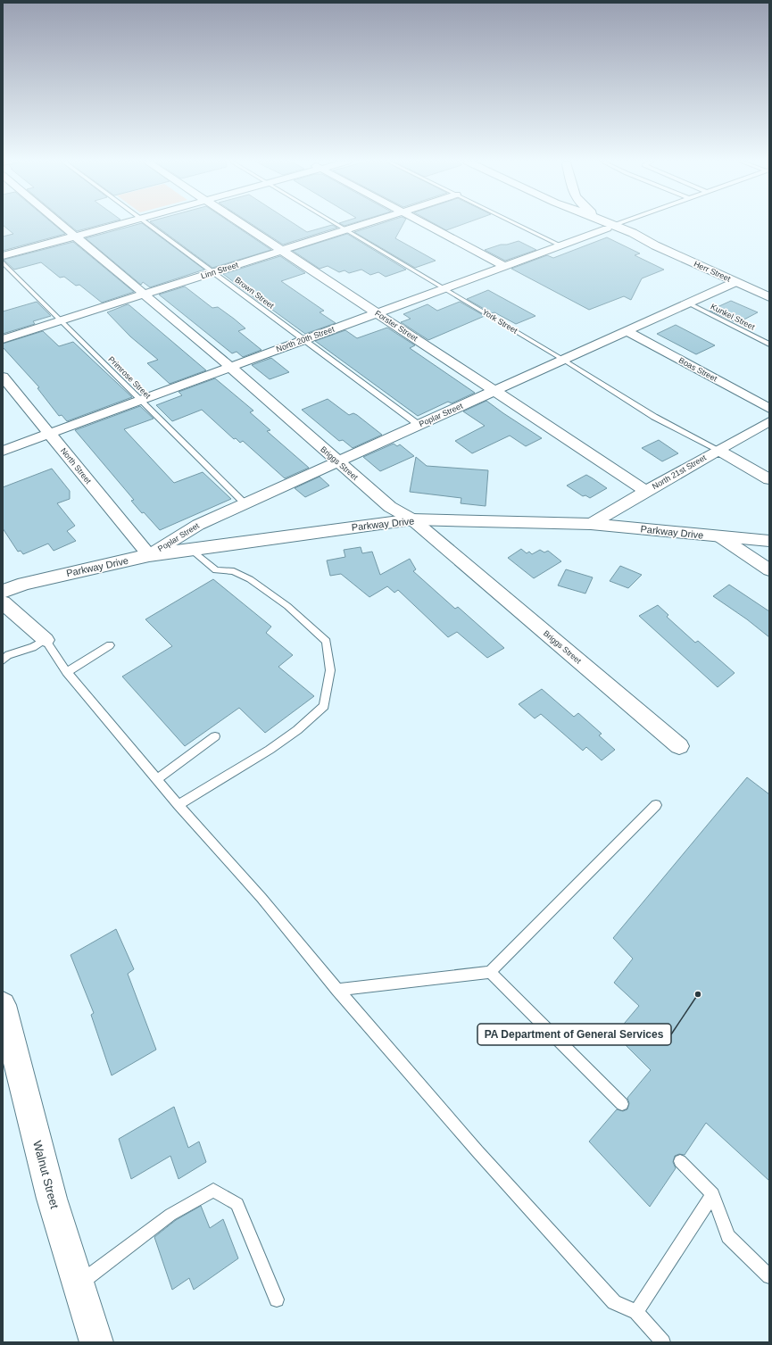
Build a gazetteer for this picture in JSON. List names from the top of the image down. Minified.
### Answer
{"streets":{"main road":["Herr Street","Parkway Drive","Walnut Street"],"street":["Linn Street","York Street","Forster Street","North 20th Street","Boas Street","Poplar Street","Briggs Street","North Street","North 21st Street"],"lane":["Brown Street","Kunkel Street","Primrose Street"]},"crossings":[["Linn Street","Brown Street"],["Linn Street","York Street"],["Linn Street","Forster Street"],["Linn Street","Primrose Street"],["Linn Street","Briggs Street"],["Herr Street","North 20th Street"],["Herr Street","Poplar Street"],["Brown Street","North 20th Street"],["Brown Street","Poplar Street"],["Kunkel Street","Poplar Street"],["York Street","North 20th Street"],["York Street","Poplar Street"],["York Street","North 21st Street"],["Forster Street","North 20th Street"],["Forster Street","Poplar Street"],["Forster Street","North 21st Street"],["North 20th Street","Primrose Street"],["North 20th Street","Briggs Street"],["North 20th Street","North Street"],["Boas Street","Poplar Street"],["Primrose Street","Poplar Street"],["Poplar Street","Briggs Street"],["Poplar Street","North Street"],["Poplar Street","Parkway Drive"],["Briggs Street","Parkway Drive"],["North Street","Parkway Drive"],["North 21st Street","Parkway Drive"]],"places":["PA Department of General Services"]}
